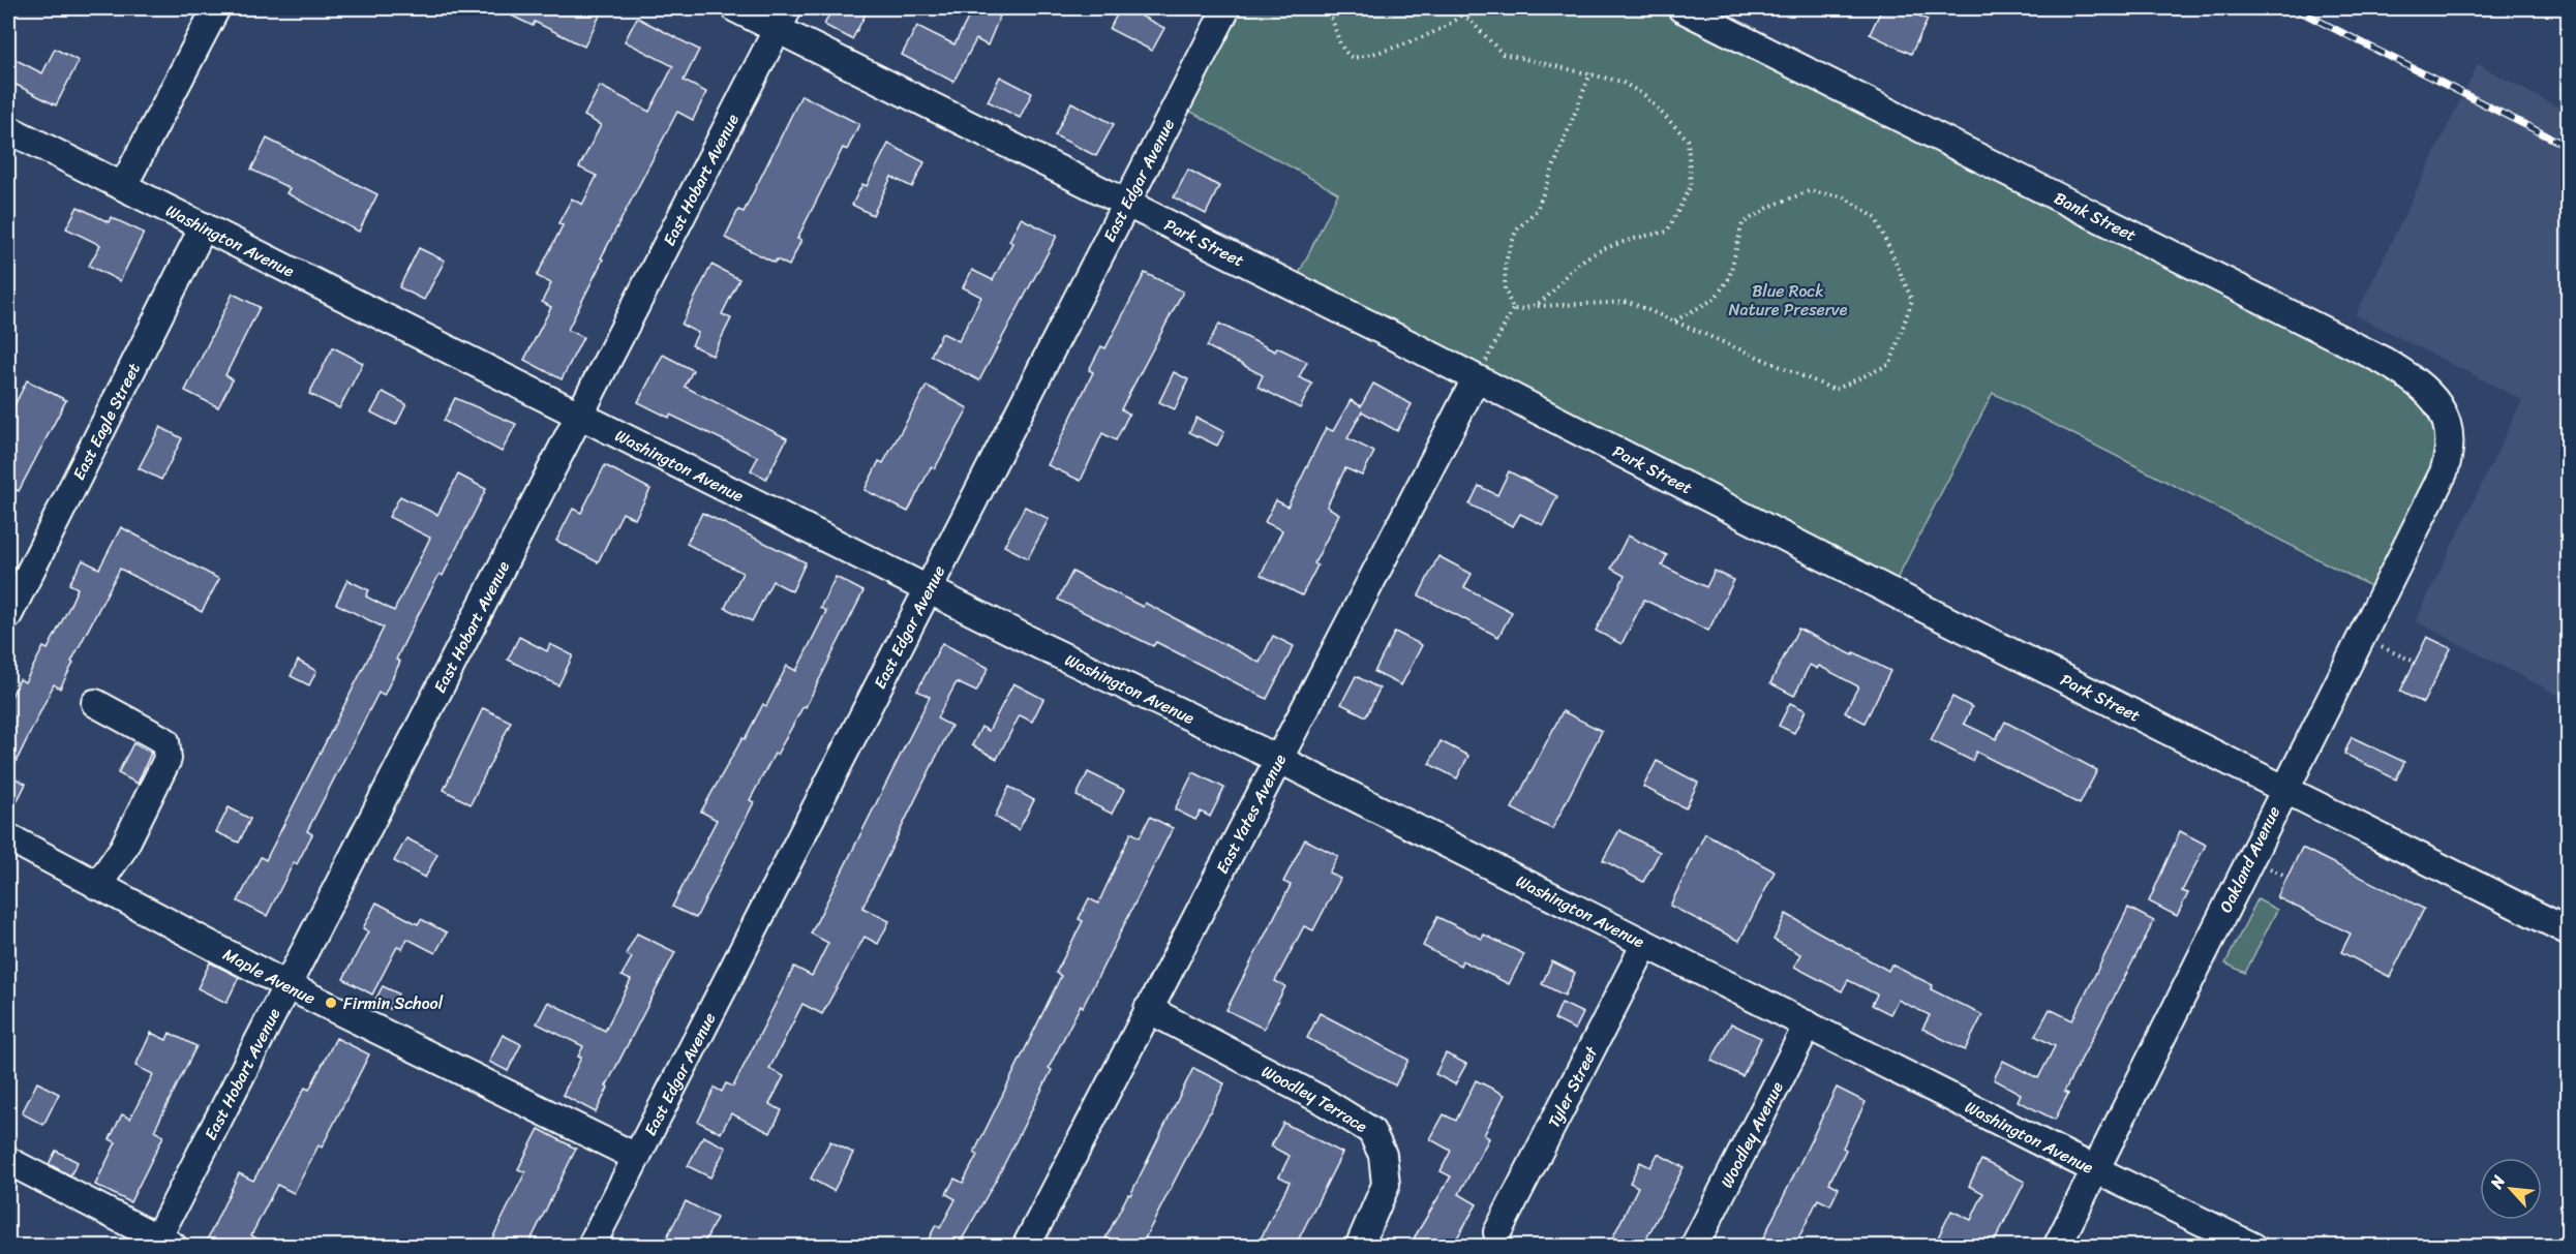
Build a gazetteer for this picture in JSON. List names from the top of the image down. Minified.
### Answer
{"streets":{"street":["East Hobart Avenue","East Edgar Avenue","Bank Street","Washington Avenue","Park Street","East Eagle Street","East Yates Avenue","Oakland Avenue","Maple Avenue","Tyler Street","Woodley Terrace","Woodley Avenue"]},"crossings":[["East Hobart Avenue","Washington Avenue"],["East Hobart Avenue","Park Street"],["East Hobart Avenue","Maple Avenue"],["East Edgar Avenue","Washington Avenue"],["East Edgar Avenue","Park Street"],["East Edgar Avenue","Maple Avenue"],["Bank Street","Oakland Avenue"],["Washington Avenue","East Eagle Street"],["Washington Avenue","East Yates Avenue"],["Washington Avenue","Oakland Avenue"],["Washington Avenue","Tyler Street"],["Washington Avenue","Woodley Avenue"],["Park Street","East Yates Avenue"],["Park Street","Oakland Avenue"],["East Yates Avenue","Woodley Terrace"]],"parks":["Blue Rock Nature Preserve"],"places":["Firmin School"],"north":"top left"}
